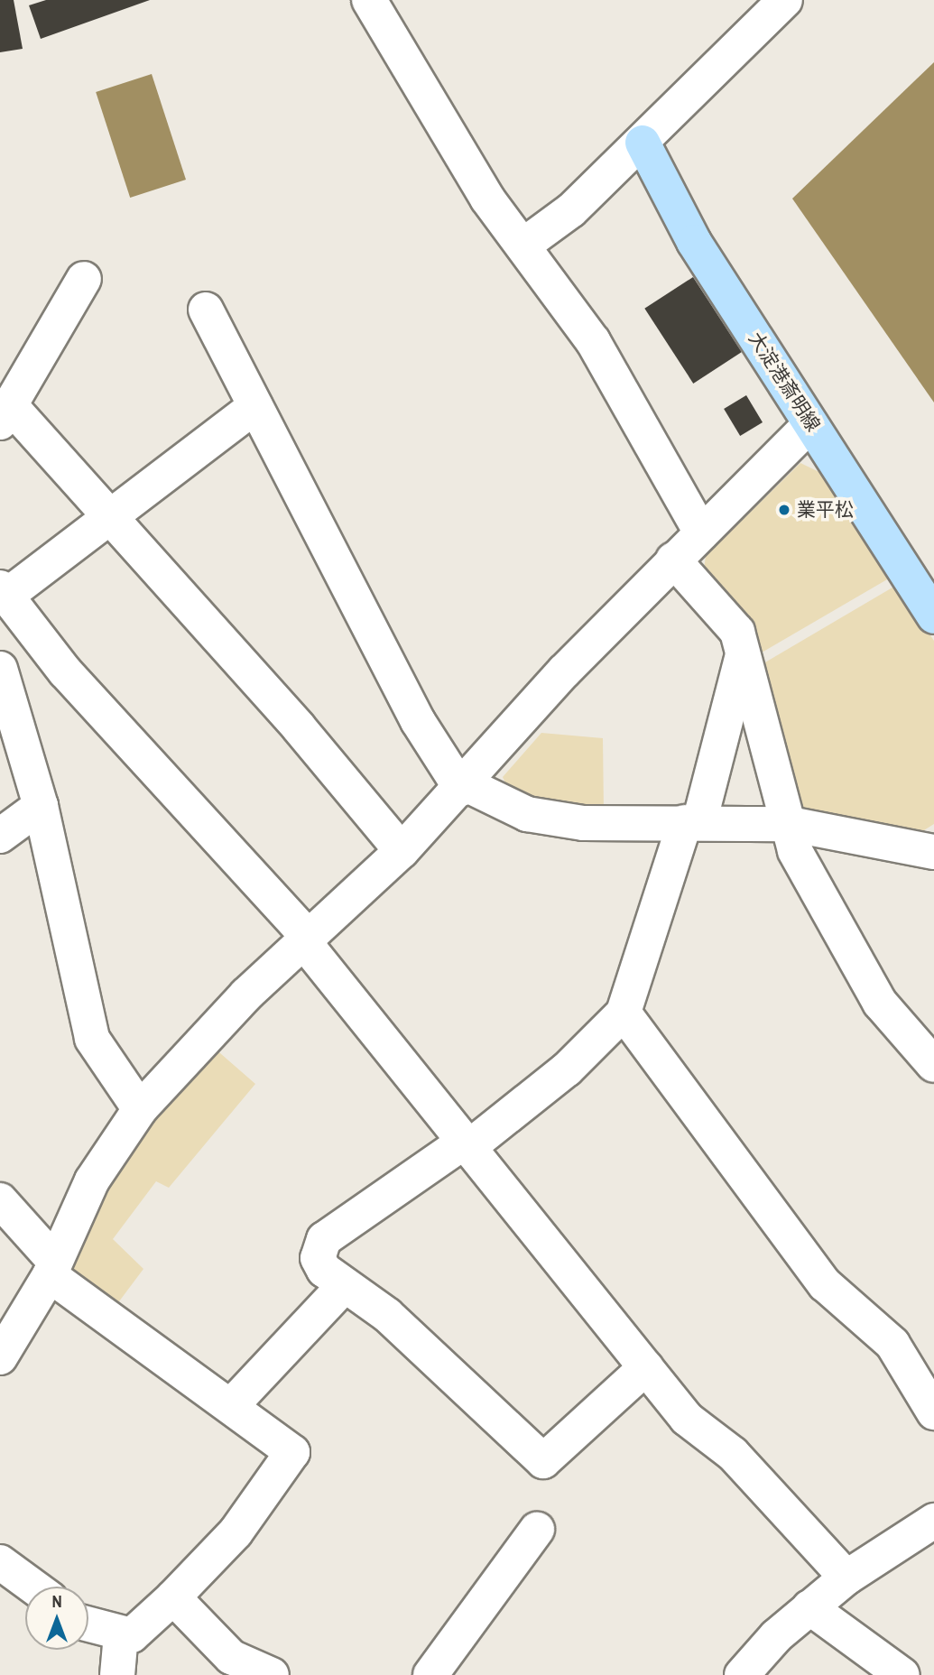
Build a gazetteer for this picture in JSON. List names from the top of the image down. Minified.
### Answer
{"streets":{"main road":["大淀港斎明線"]},"places":["業平松"],"north":"top"}
